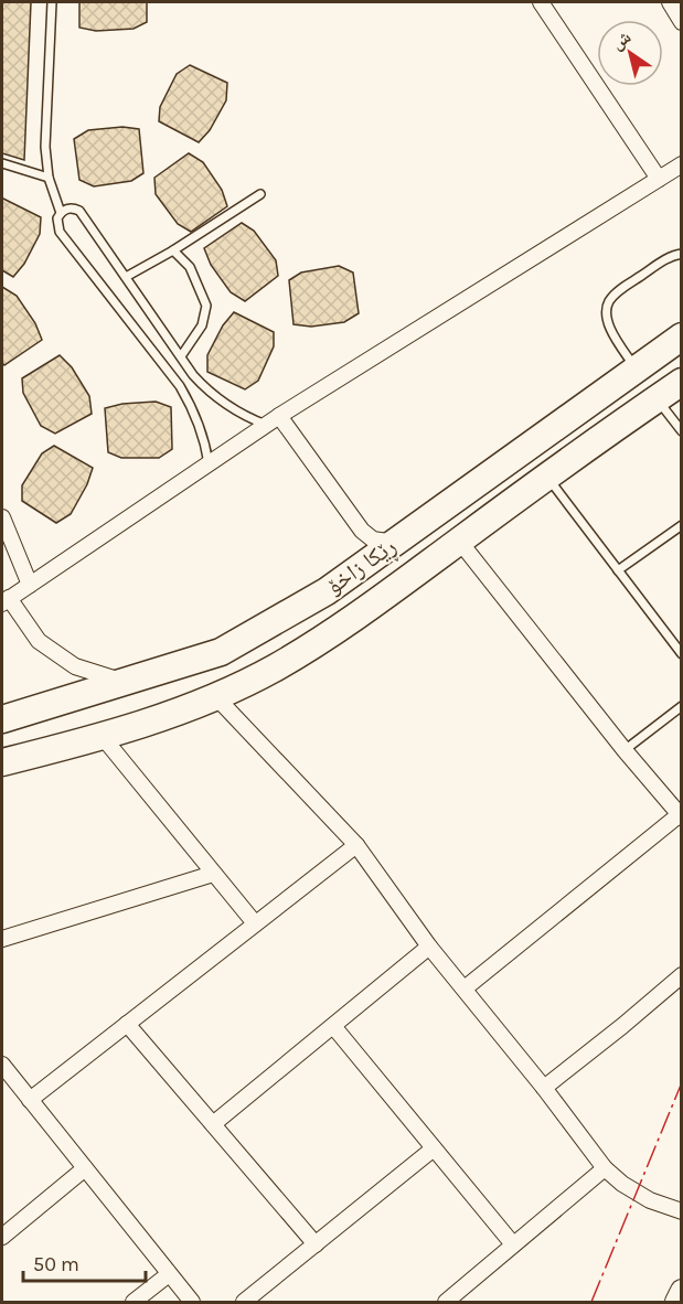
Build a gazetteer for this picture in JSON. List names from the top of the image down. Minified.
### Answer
{"streets":{"highway":["ڕێکا زاخۆ"]},"scale_bar":"50 m","north":"top left"}
